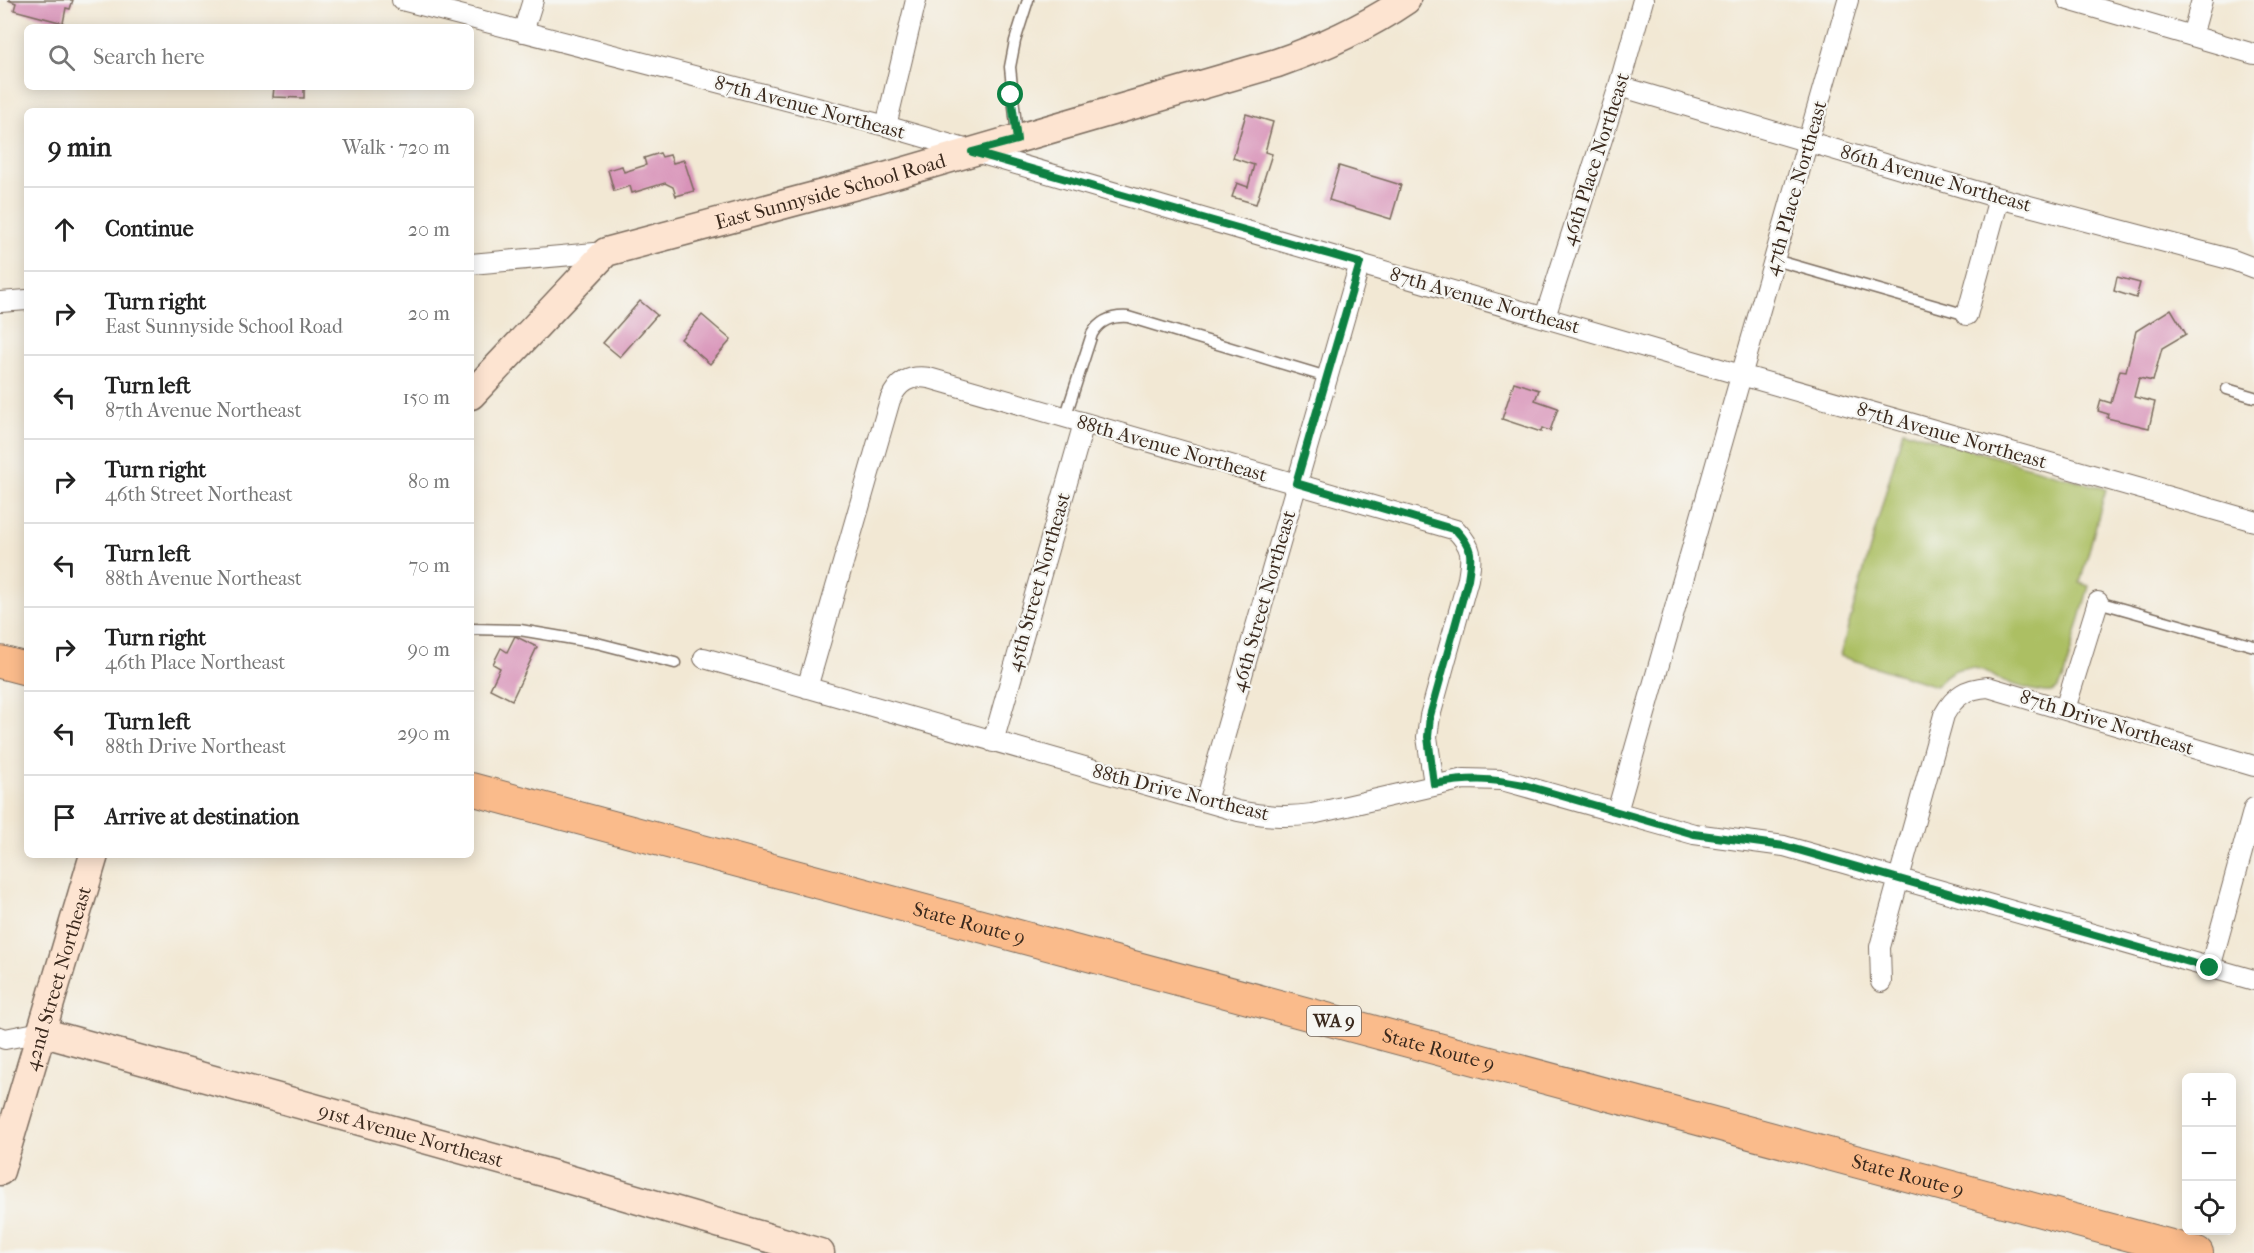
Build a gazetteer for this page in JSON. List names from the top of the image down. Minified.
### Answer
{"streets":{"main road":["State Route 9","WA 9"],"street":["87th Avenue Northeast","46th Place Northeast","86th Avenue Northeast","47th PIace Northeast","East Sunnyside School Road","88th Avenue Northeast","45th Street Northeast","46th Street Northeast","87th Drive Northeast","88th Drive Northeast","42nd Street Northeast","91st Avenue Northeast"]},"crossings":[["87th Avenue Northeast","46th Place Northeast"],["87th Avenue Northeast","47th PIace Northeast"],["87th Avenue Northeast","East Sunnyside School Road"],["87th Avenue Northeast","46th Street Northeast"],["46th Place Northeast","86th Avenue Northeast"],["86th Avenue Northeast","47th PIace Northeast"],["47th PIace Northeast","88th Drive Northeast"],["88th Avenue Northeast","45th Street Northeast"],["88th Avenue Northeast","46th Street Northeast"],["88th Avenue Northeast","88th Drive Northeast"],["45th Street Northeast","88th Drive Northeast"],["46th Street Northeast","88th Drive Northeast"],["87th Drive Northeast","88th Drive Northeast"],["42nd Street Northeast","91st Avenue Northeast"]],"page":{"search":"Search here","heading":["9 min","Walk · 720 m"],"list":[["Continue","20 m"],["Turn right","East Sunnyside School Road","20 m"],["Turn left","87th Avenue Northeast","150 m"],["Turn right","46th Street Northeast","80 m"],["Turn left","88th Avenue Northeast","70 m"],["Turn right","46th Place Northeast","90 m"],["Turn left","88th Drive Northeast","290 m"],"Arrive at destination"],"map_buttons":["+","−"]}}
